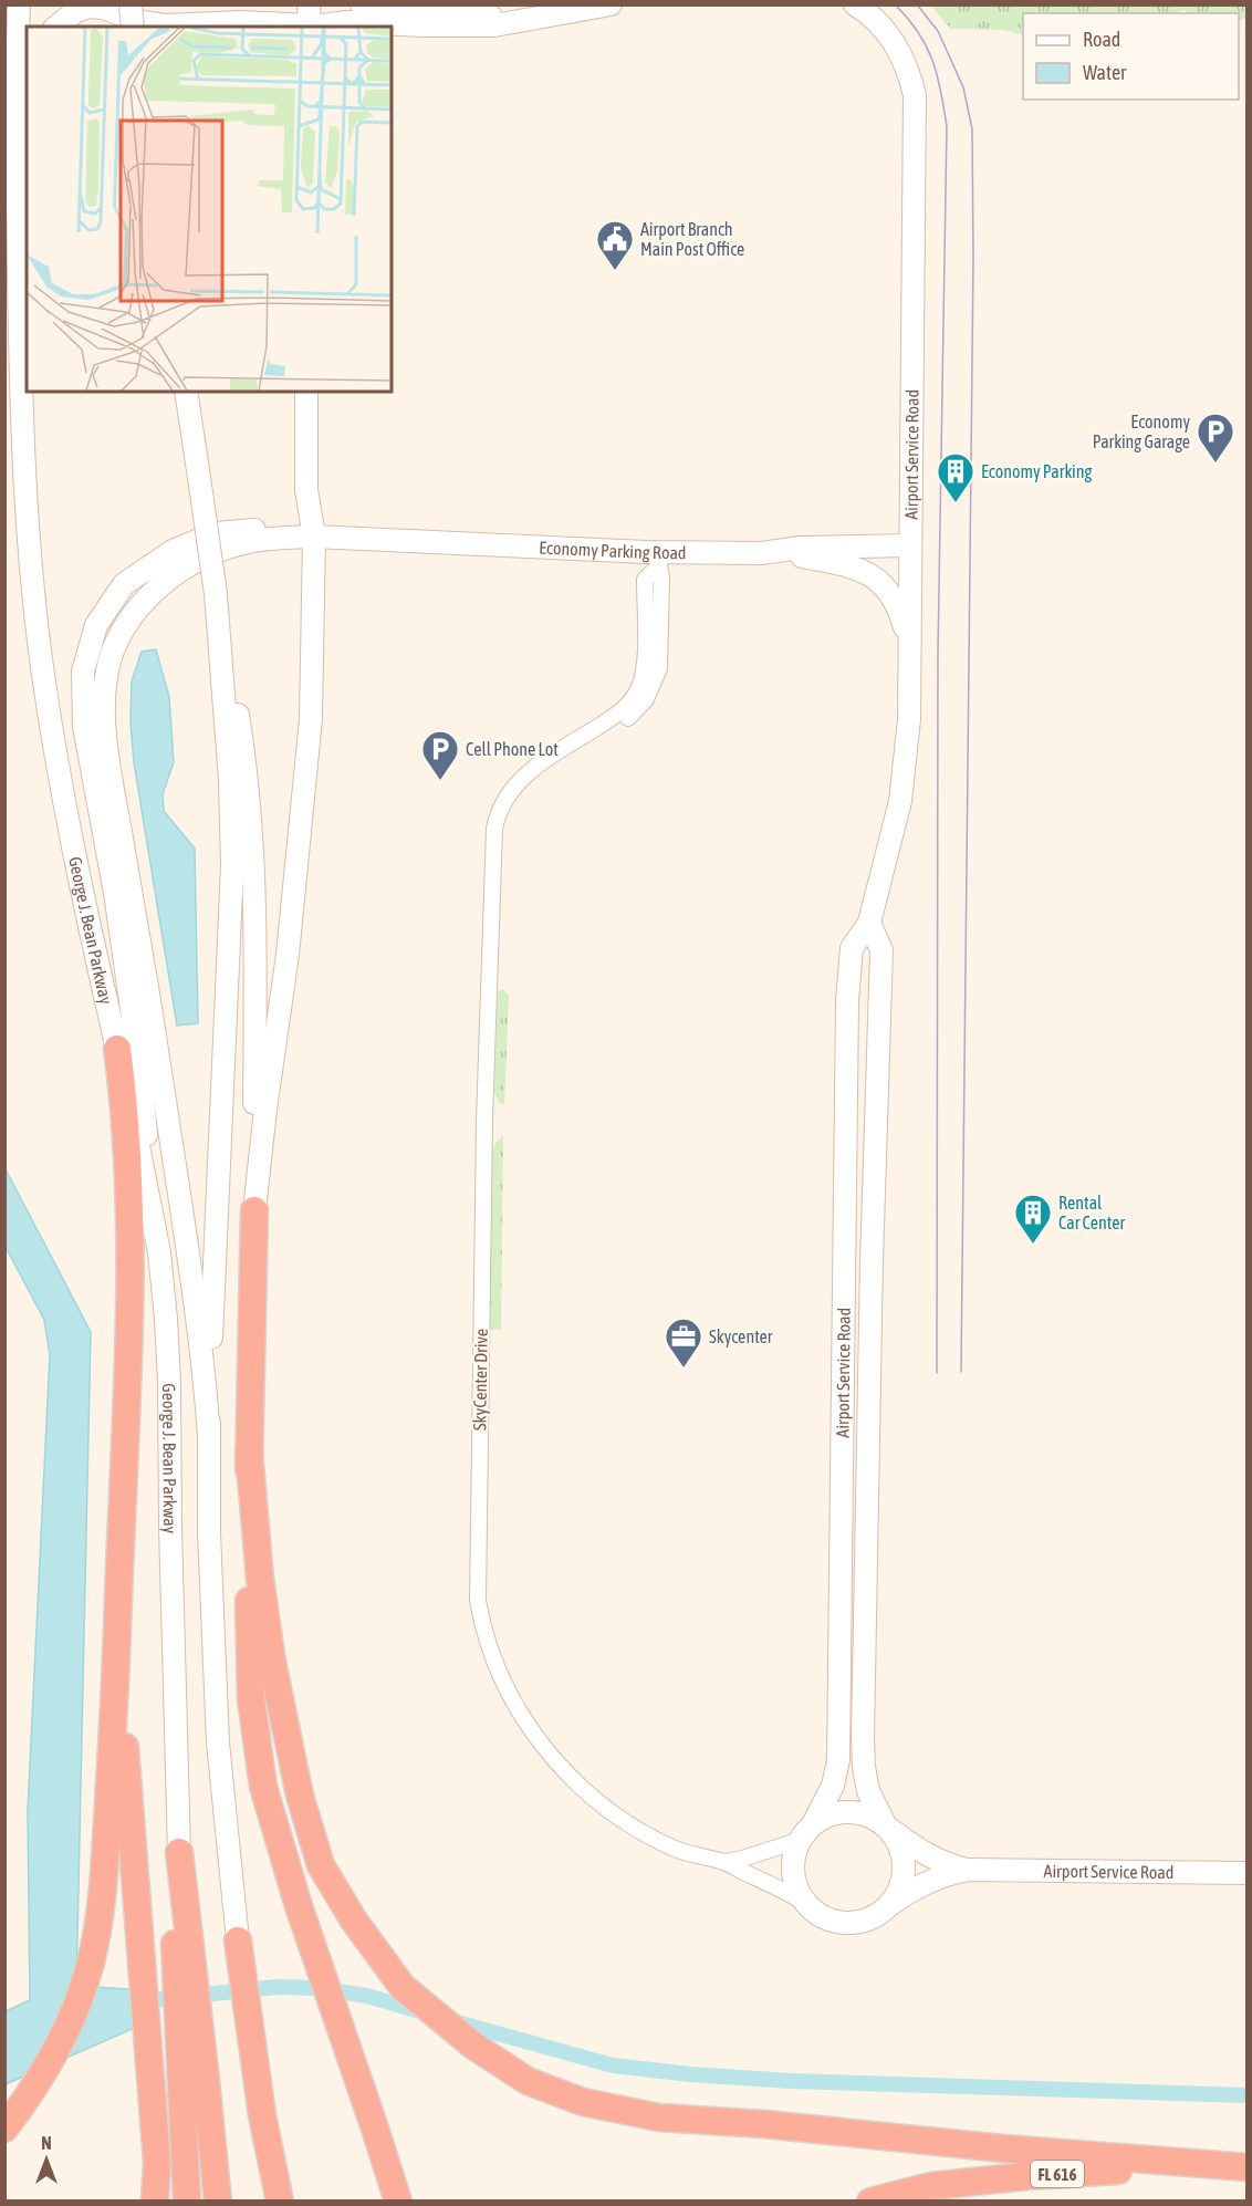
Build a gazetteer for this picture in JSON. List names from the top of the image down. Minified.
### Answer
{"streets":{"highway":["FL 616"],"street":["Airport Service Road","Economy Parking Road","George J. Bean Parkway","SkyCenter Drive"]},"crossings":[["Airport Service Road","Economy Parking Road"],["Airport Service Road","SkyCenter Drive"],["Economy Parking Road","SkyCenter Drive"]],"places":{"public building":["Airport Branch Main Post Office"],"parking":["Economy Parking Garage","Cell Phone Lot"],"building":["Economy Parking","Rental Car Center"],"office":["Skycenter"]},"legend":["Road","Water"],"north":"top"}
